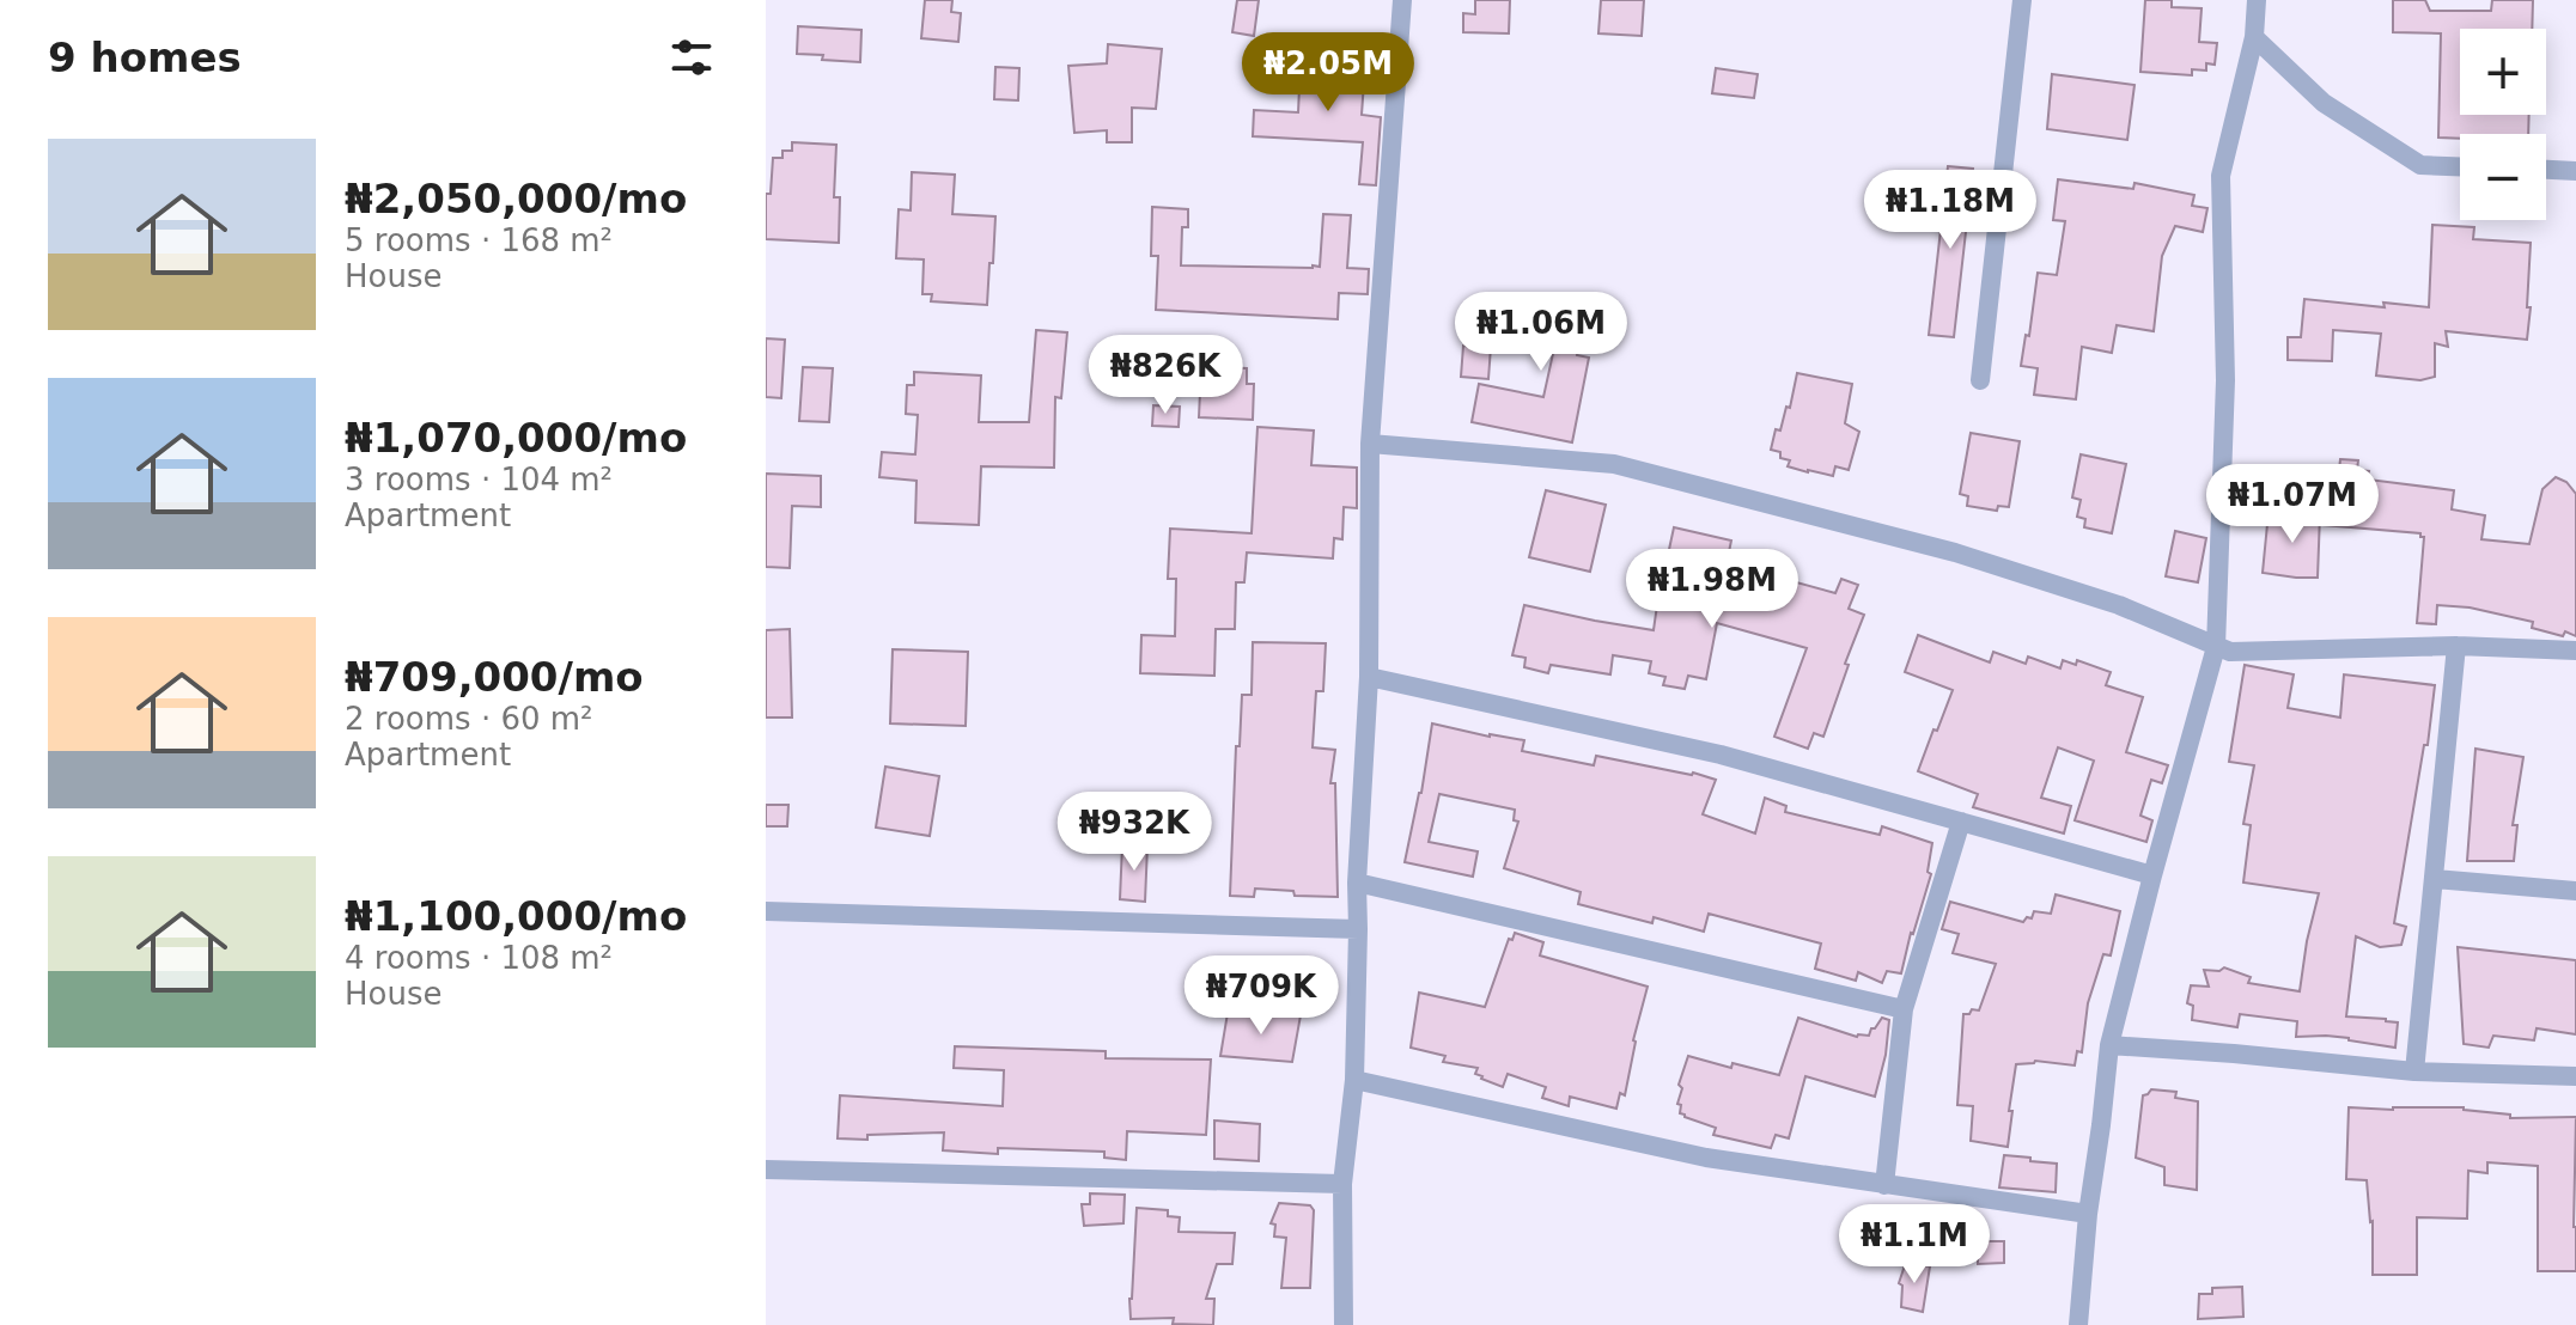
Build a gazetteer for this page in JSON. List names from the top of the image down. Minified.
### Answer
{"page":{"heading":"9 homes","map_buttons":["+","−"],"price":["₦2.05M","₦1.18M","₦1.06M","₦826K","₦1.07M","₦1.98M","₦932K","₦709K","₦1.1M"],"list":[{"name":"₦2,050,000/mo","note":"5 rooms · 168 m² · House"},{"name":"₦1,070,000/mo","note":"3 rooms · 104 m² · Apartment"},{"name":"₦709,000/mo","note":"2 rooms · 60 m² · Apartment"},{"name":"₦1,100,000/mo","note":"4 rooms · 108 m² · House"}]}}
